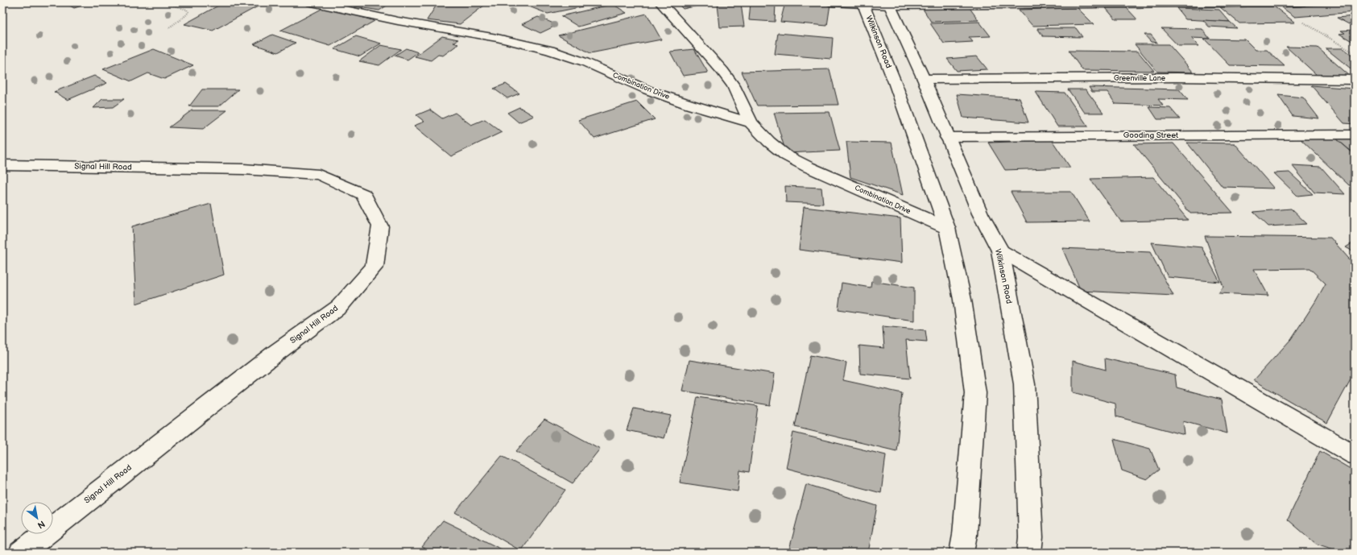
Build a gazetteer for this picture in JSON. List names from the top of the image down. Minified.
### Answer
{"streets":{"street":["Wilkinson Road","Greenville Lane","Combination Drive","Gooding Street","Signal Hill Road"]},"crossings":[["Wilkinson Road","Greenville Lane"],["Wilkinson Road","Combination Drive"],["Wilkinson Road","Gooding Street"]],"north":"bottom right"}
